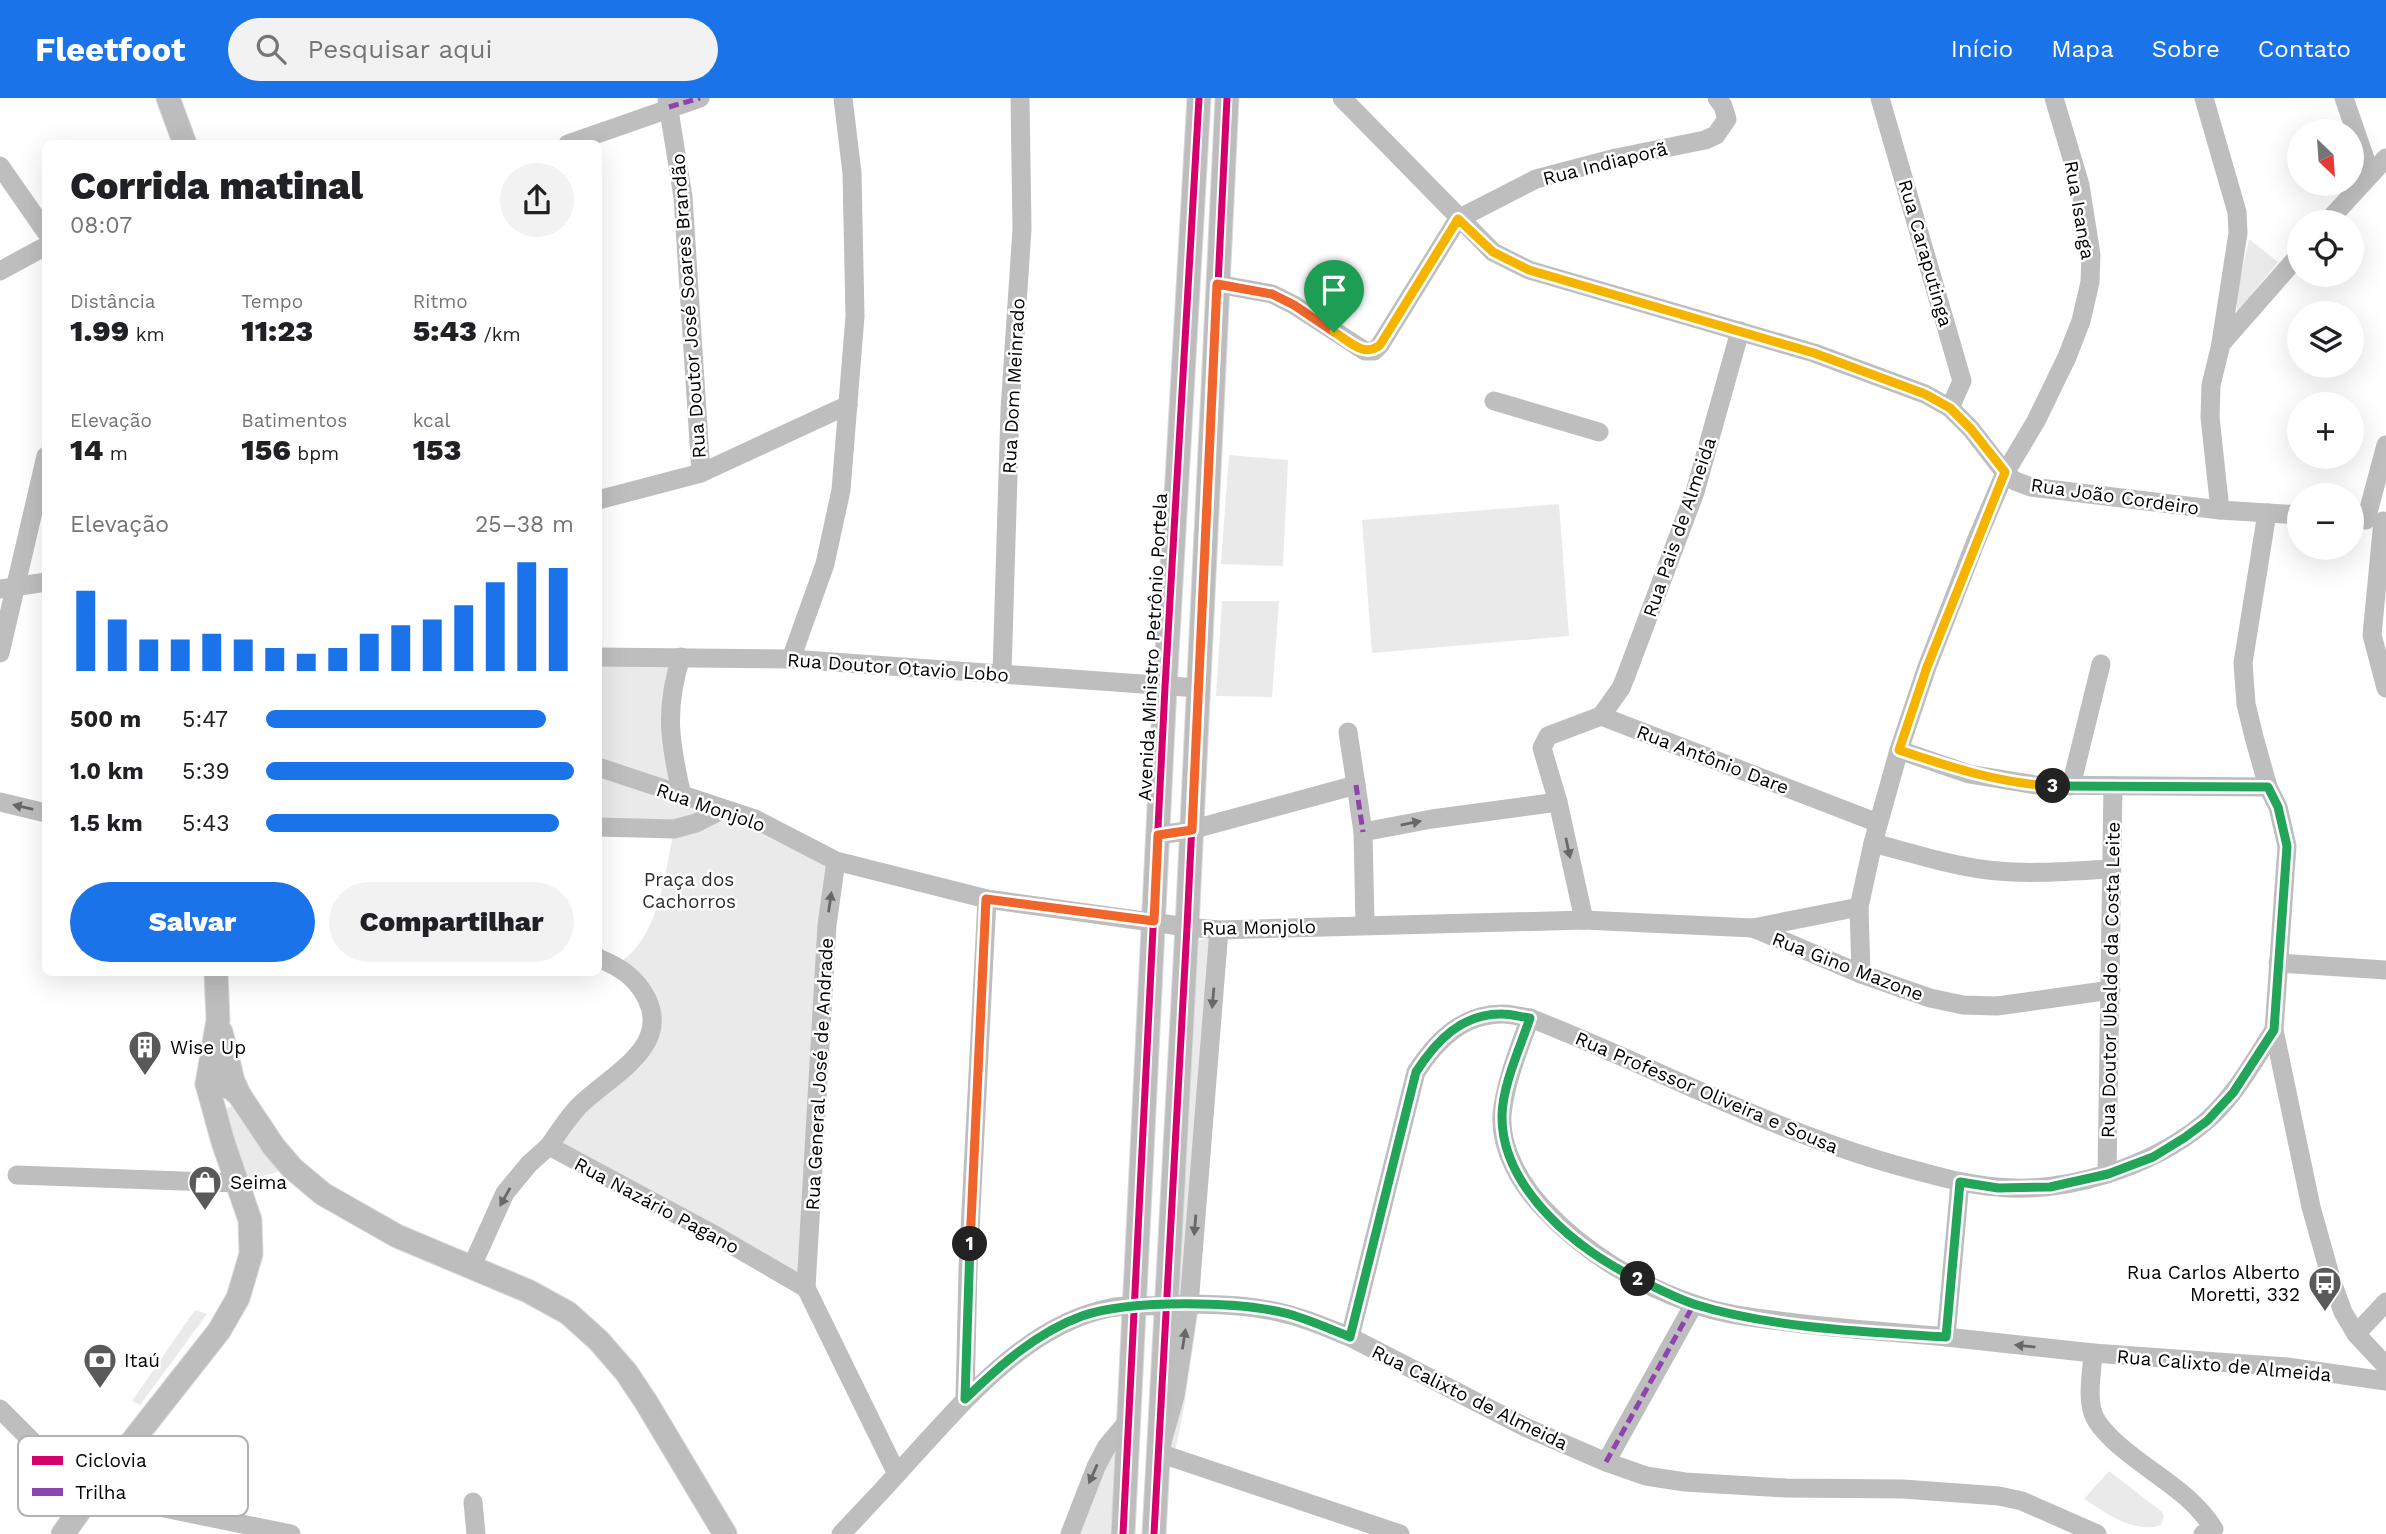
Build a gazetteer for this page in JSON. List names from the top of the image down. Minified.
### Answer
{"streets":{"main road":["Avenida Ministro Petrônio Portela"],"street":["Rua Indiaporã","Rua Isanga","Rua Caraputinga","Rua Doutor José Soares Brandão","Rua Dom Meinrado","Rua João Cordeiro","Rua Pais de Almeida","Rua Doutor Otavio Lobo","Rua Antônio Dare","Rua Monjolo","Rua Gino Mazone","Rua Doutor Ubaldo da Costa Leite","Rua General José de Andrade","Rua Professor Oliveira e Sousa","Rua Nazário Pagano","Rua Calixto de Almeida"]},"crossings":[["Rua Indiaporã","Rua João Cordeiro"],["Rua Isanga","Rua João Cordeiro"],["Rua Isanga","Rua Antônio Dare"],["Rua Isanga","Rua Monjolo"],["Rua Isanga","Rua Gino Mazone"],["Rua Caraputinga","Rua João Cordeiro"],["Rua Dom Meinrado","Rua Doutor Otavio Lobo"],["Rua João Cordeiro","Rua Pais de Almeida"],["Rua Pais de Almeida","Rua Antônio Dare"],["Avenida Ministro Petrônio Portela","Rua Doutor Otavio Lobo"],["Avenida Ministro Petrônio Portela","Rua Monjolo"],["Avenida Ministro Petrônio Portela","Rua Calixto de Almeida"],["Rua Monjolo","Rua Gino Mazone"],["Rua Monjolo","Rua General José de Andrade"],["Rua Gino Mazone","Rua Doutor Ubaldo da Costa Leite"],["Rua Doutor Ubaldo da Costa Leite","Rua Professor Oliveira e Sousa"],["Rua General José de Andrade","Rua Nazário Pagano"],["Rua Professor Oliveira e Sousa","Rua Calixto de Almeida"]],"parks":["Praça dos Cachorros"],"places":{"building":["Wise Up"],"shop":["Seima"],"bus stop":["Rua Carlos Alberto Moretti, 332"],"bank":["Itaú"]},"legend":["Ciclovia","Trilha"],"north":"bottom right","page":{"header":"Fleetfoot","search":"Pesquisar aqui","nav":["Início","Mapa","Sobre","Contato"],"map_buttons":["+","−"],"heading":["Corrida matinal","08:07"],"stats":[["Distância","1.99 km"],["Tempo","11:23"],["Ritmo","5:43 /km"],["Elevação","14 m"],["Batimentos","156 bpm"],["kcal","153"]],"chart":["Elevação","25–38 m"],"list":[{"name":"500 m","note":"5:47"},{"name":"1.0 km","note":"5:39"},{"name":"1.5 km","note":"5:43"}],"pins":["3","1","2"],"buttons":["Salvar","Compartilhar"]}}
